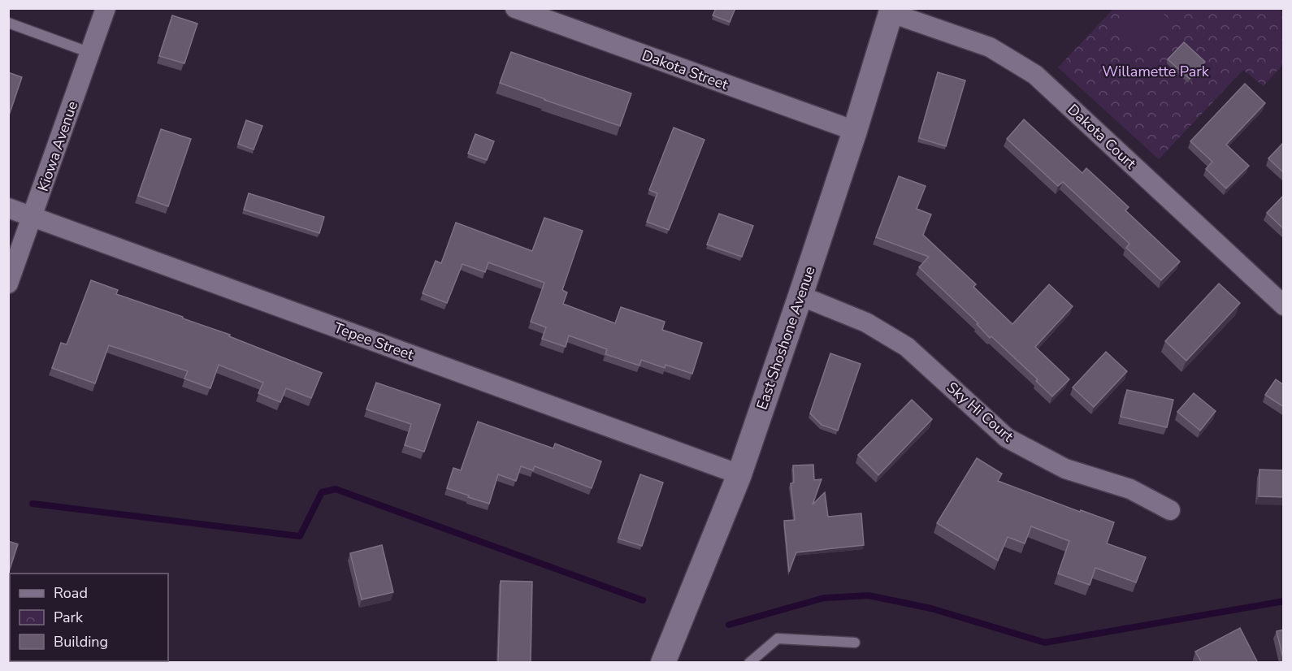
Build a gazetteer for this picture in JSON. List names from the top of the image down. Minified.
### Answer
{"streets":{"street":["Dakota Street","Dakota Court","Kiowa Avenue","East Shoshone Avenue","Tepee Street","Sky Hi Court"]},"crossings":[["Dakota Street","East Shoshone Avenue"],["Dakota Court","East Shoshone Avenue"],["Kiowa Avenue","Tepee Street"],["East Shoshone Avenue","Tepee Street"],["East Shoshone Avenue","Sky Hi Court"]],"parks":["Willamette Park"],"legend":["Road","Park","Building"]}
